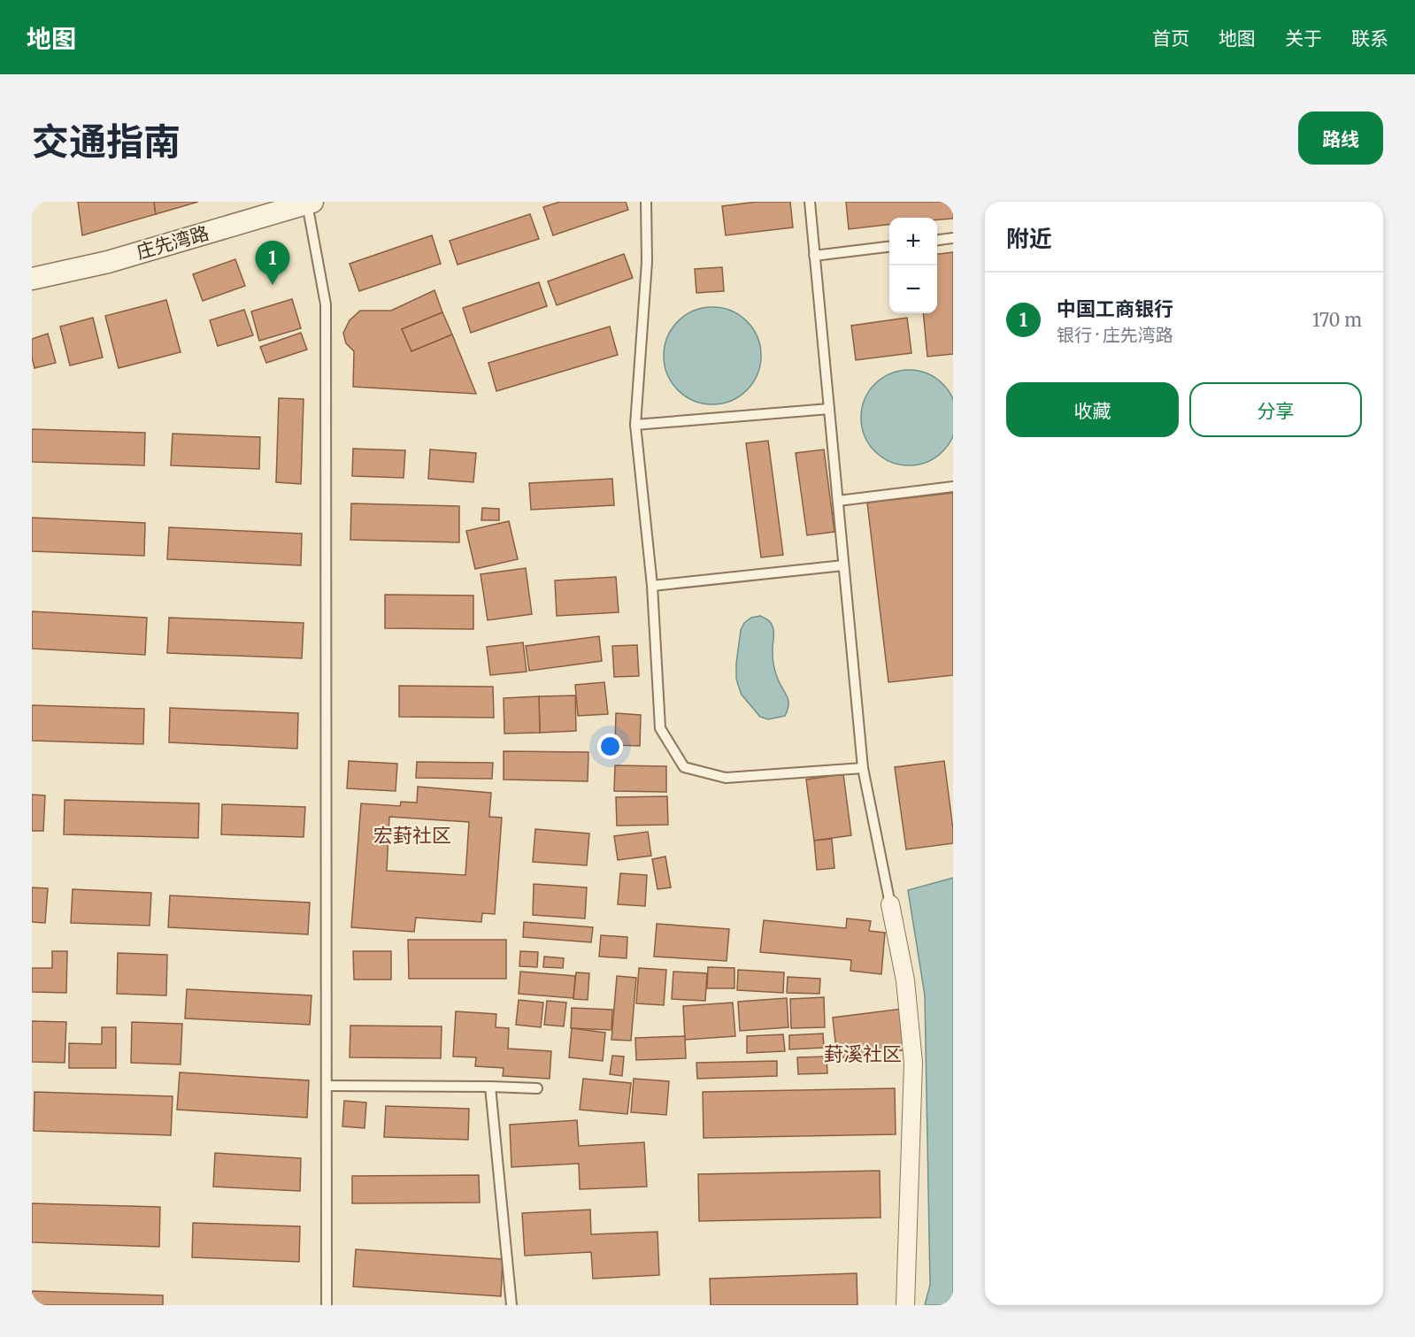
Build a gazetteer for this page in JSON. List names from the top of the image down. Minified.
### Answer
{"streets":{"street":["庄先湾路"]},"districts":["宏葑社区","葑溪社区"],"page":{"header":"地图","nav":["首页","地图","关于","联系"],"title":"交通指南","buttons":["路线",["收藏","分享"]],"heading":"附近","map_buttons":["+","−"],"pins":"1","list":[{"mark":"1","name":"中国工商银行","note":"银行 · 庄先湾路","value":"170 m"}]}}
